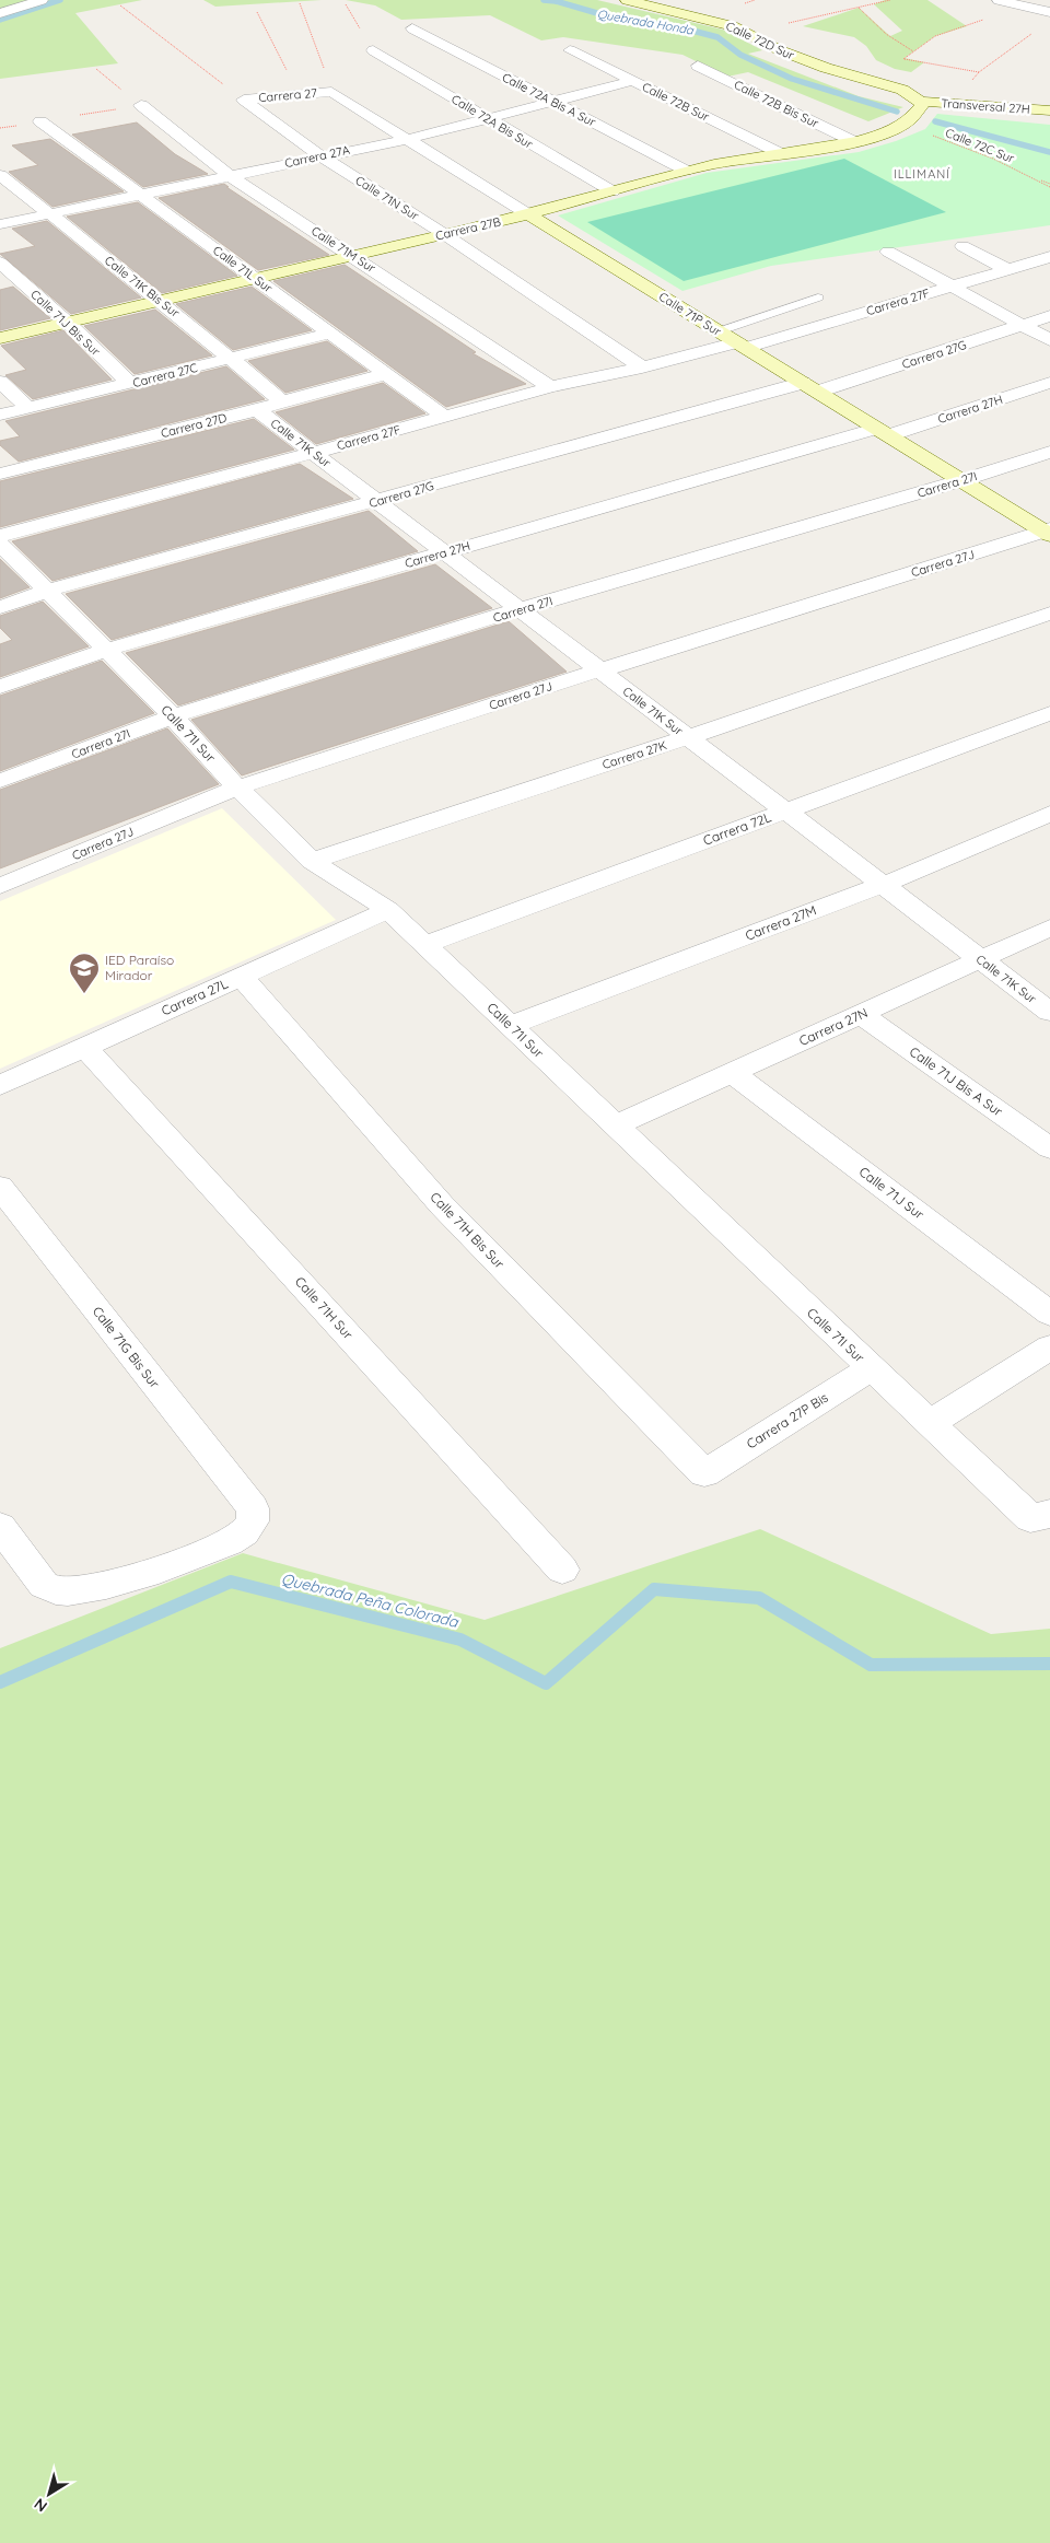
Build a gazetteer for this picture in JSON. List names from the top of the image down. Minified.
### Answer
{"streets":{"street":["Calle 72D Sur","Carrera 27","Calle 72A Bis A Sur","Calle 72B Sur","Calle 72B Bis Sur","Transversal 27H","Calle 72A Bis Sur","Carrera 27A","Calle 71N Sur","Carrera 27B","Calle 71M Sur","Calle 71L Sur","Calle 71K Bis Sur","Carrera 27F","Calle 71P Sur","Calle 71J Bis Sur","Carrera 27G","Carrera 27C","Carrera 27H","Carrera 27D","Calle 71K Sur","Carrera 27I","Carrera 27J","Calle 71I Sur","Carrera 27K","Carrera 72L","Carrera 27M","Carrera 27L","Carrera 27N","Calle 71J Bis A Sur","Calle 71J Sur","Calle 71H Bis Sur","Calle 71H Sur","Calle 71G Bis Sur","Carrera 27P Bis"],"path":["Calle 72C Sur"]},"crossings":[["Calle 72D Sur","Transversal 27H"],["Calle 72D Sur","Carrera 27B"],["Carrera 27","Calle 71N Sur"],["Carrera 27","Calle 71P Sur"],["Calle 72A Bis A Sur","Carrera 27A"],["Calle 72A Bis A Sur","Carrera 27B"],["Calle 72B Sur","Carrera 27A"],["Calle 72B Sur","Carrera 27B"],["Calle 72B Bis Sur","Carrera 27B"],["Transversal 27H","Carrera 27B"],["Calle 72A Bis Sur","Carrera 27A"],["Calle 72A Bis Sur","Carrera 27B"],["Calle 72C Sur","Carrera 27B"],["Carrera 27A","Calle 71N Sur"],["Carrera 27A","Calle 71M Sur"],["Carrera 27A","Calle 71L Sur"],["Carrera 27A","Calle 71K Bis Sur"],["Carrera 27A","Calle 71P Sur"],["Calle 71N Sur","Carrera 27B"],["Calle 71N Sur","Carrera 27F"],["Carrera 27B","Calle 71M Sur"],["Carrera 27B","Calle 71L Sur"],["Carrera 27B","Calle 71K Bis Sur"],["Carrera 27B","Calle 71P Sur"],["Carrera 27B","Calle 71J Bis Sur"],["Calle 71M Sur","Carrera 27F"],["Calle 71L Sur","Carrera 27F"],["Calle 71L Sur","Carrera 27C"],["Calle 71L Sur","Carrera 27D"],["Calle 71K Bis Sur","Carrera 27C"],["Calle 71K Bis Sur","Carrera 27D"],["Carrera 27F","Calle 71P Sur"],["Carrera 27F","Calle 71K Sur"],["Calle 71P Sur","Carrera 27G"],["Calle 71P Sur","Carrera 27H"],["Calle 71P Sur","Carrera 27I"],["Calle 71P Sur","Carrera 27J"],["Calle 71J Bis Sur","Carrera 27C"],["Carrera 27G","Calle 71K Sur"],["Carrera 27G","Calle 71I Sur"],["Carrera 27H","Calle 71K Sur"],["Carrera 27H","Calle 71I Sur"],["Carrera 27D","Calle 71K Sur"],["Calle 71K Sur","Carrera 27I"],["Calle 71K Sur","Carrera 27J"],["Calle 71K Sur","Carrera 27K"],["Calle 71K Sur","Carrera 72L"],["Calle 71K Sur","Carrera 27M"],["Calle 71K Sur","Carrera 27N"],["Carrera 27I","Calle 71I Sur"],["Carrera 27J","Calle 71I Sur"],["Calle 71I Sur","Carrera 27K"],["Calle 71I Sur","Carrera 72L"],["Calle 71I Sur","Carrera 27M"],["Calle 71I Sur","Carrera 27L"],["Calle 71I Sur","Carrera 27N"],["Calle 71I Sur","Carrera 27P Bis"],["Carrera 27L","Calle 71H Bis Sur"],["Carrera 27L","Calle 71H Sur"],["Carrera 27N","Calle 71J Bis A Sur"],["Carrera 27N","Calle 71J Sur"],["Calle 71H Bis Sur","Carrera 27P Bis"]],"districts":["ILLIMANÍ"],"water":["Quebrada Honda","Quebrada Peña Colorada"],"places":{"school or university":["IED Paraíso Mirador"]},"north":"bottom left"}
